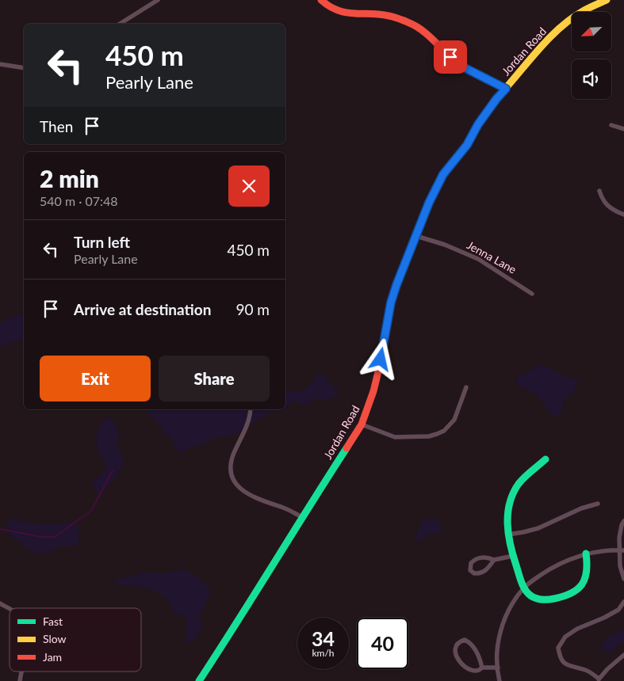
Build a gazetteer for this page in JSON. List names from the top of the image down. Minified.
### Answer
{"streets":{"street":["Jordan Road","Jenna Lane"]},"crossings":[["Jordan Road","Jenna Lane"]],"legend":["Fast","Slow","Jam"],"north":"bottom left","page":{"turn":["450 m","Pearly Lane"],"then":"Then","heading":["2 min","540 m · 07:48"],"list":[{"name":"Turn left","note":"Pearly Lane","value":"450 m"},{"name":"Arrive at destination","value":"90 m"}],"buttons":["Exit","Share"],"speed":"34 km/h","limit":"40"}}
